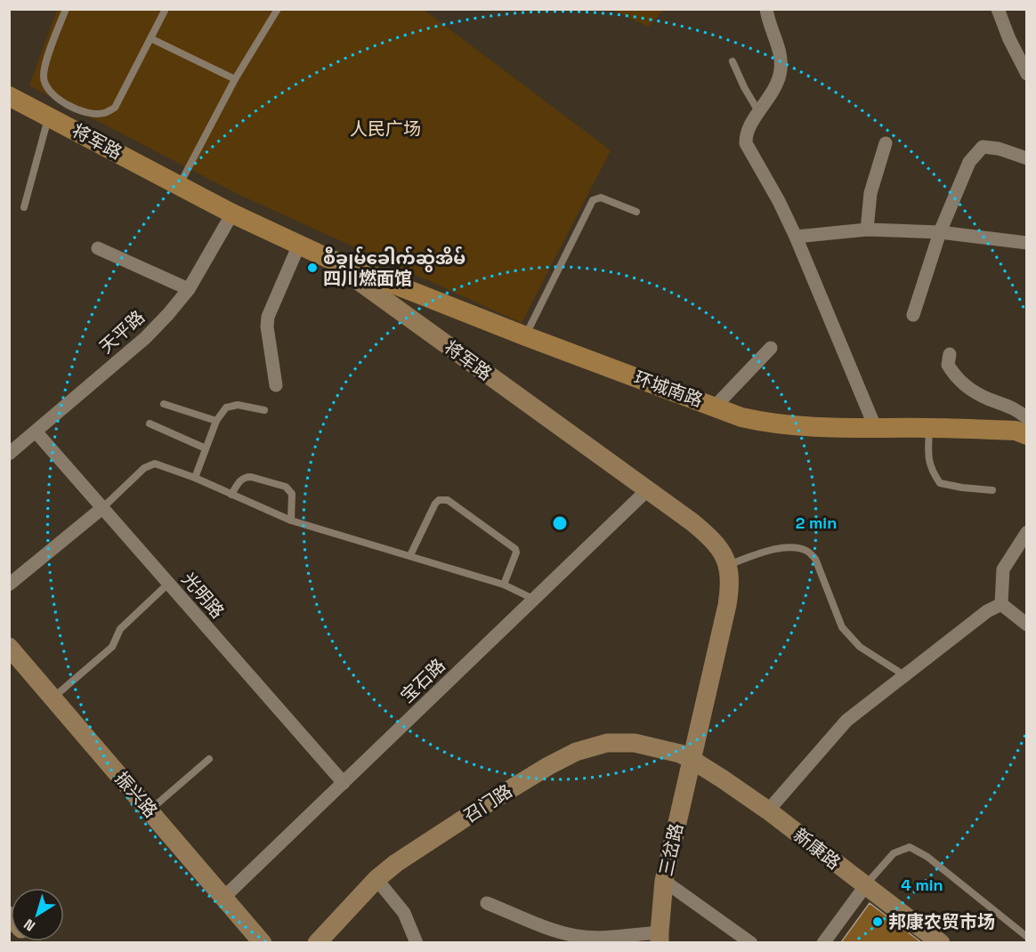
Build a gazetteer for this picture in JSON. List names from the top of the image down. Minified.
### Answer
{"streets":{"main road":["将军路","环城南路","振兴路","召门路","新康路","三岔路"],"street":["天平路","光明路","宝石路"]},"crossings":[["将军路","天平路"],["将军路","环城南路"],["将军路","宝石路"],["天平路","光明路"],["光明路","宝石路"],["宝石路","振兴路"],["召门路","新康路"],["召门路","三岔路"],["新康路","三岔路"]],"parks":["人民广场"],"places":["စီချွမ်ခေါက်ဆွဲအိမ် 四川燃面馆","邦康农贸市场"],"north":"bottom left","rings":["2 min","4 min"]}
